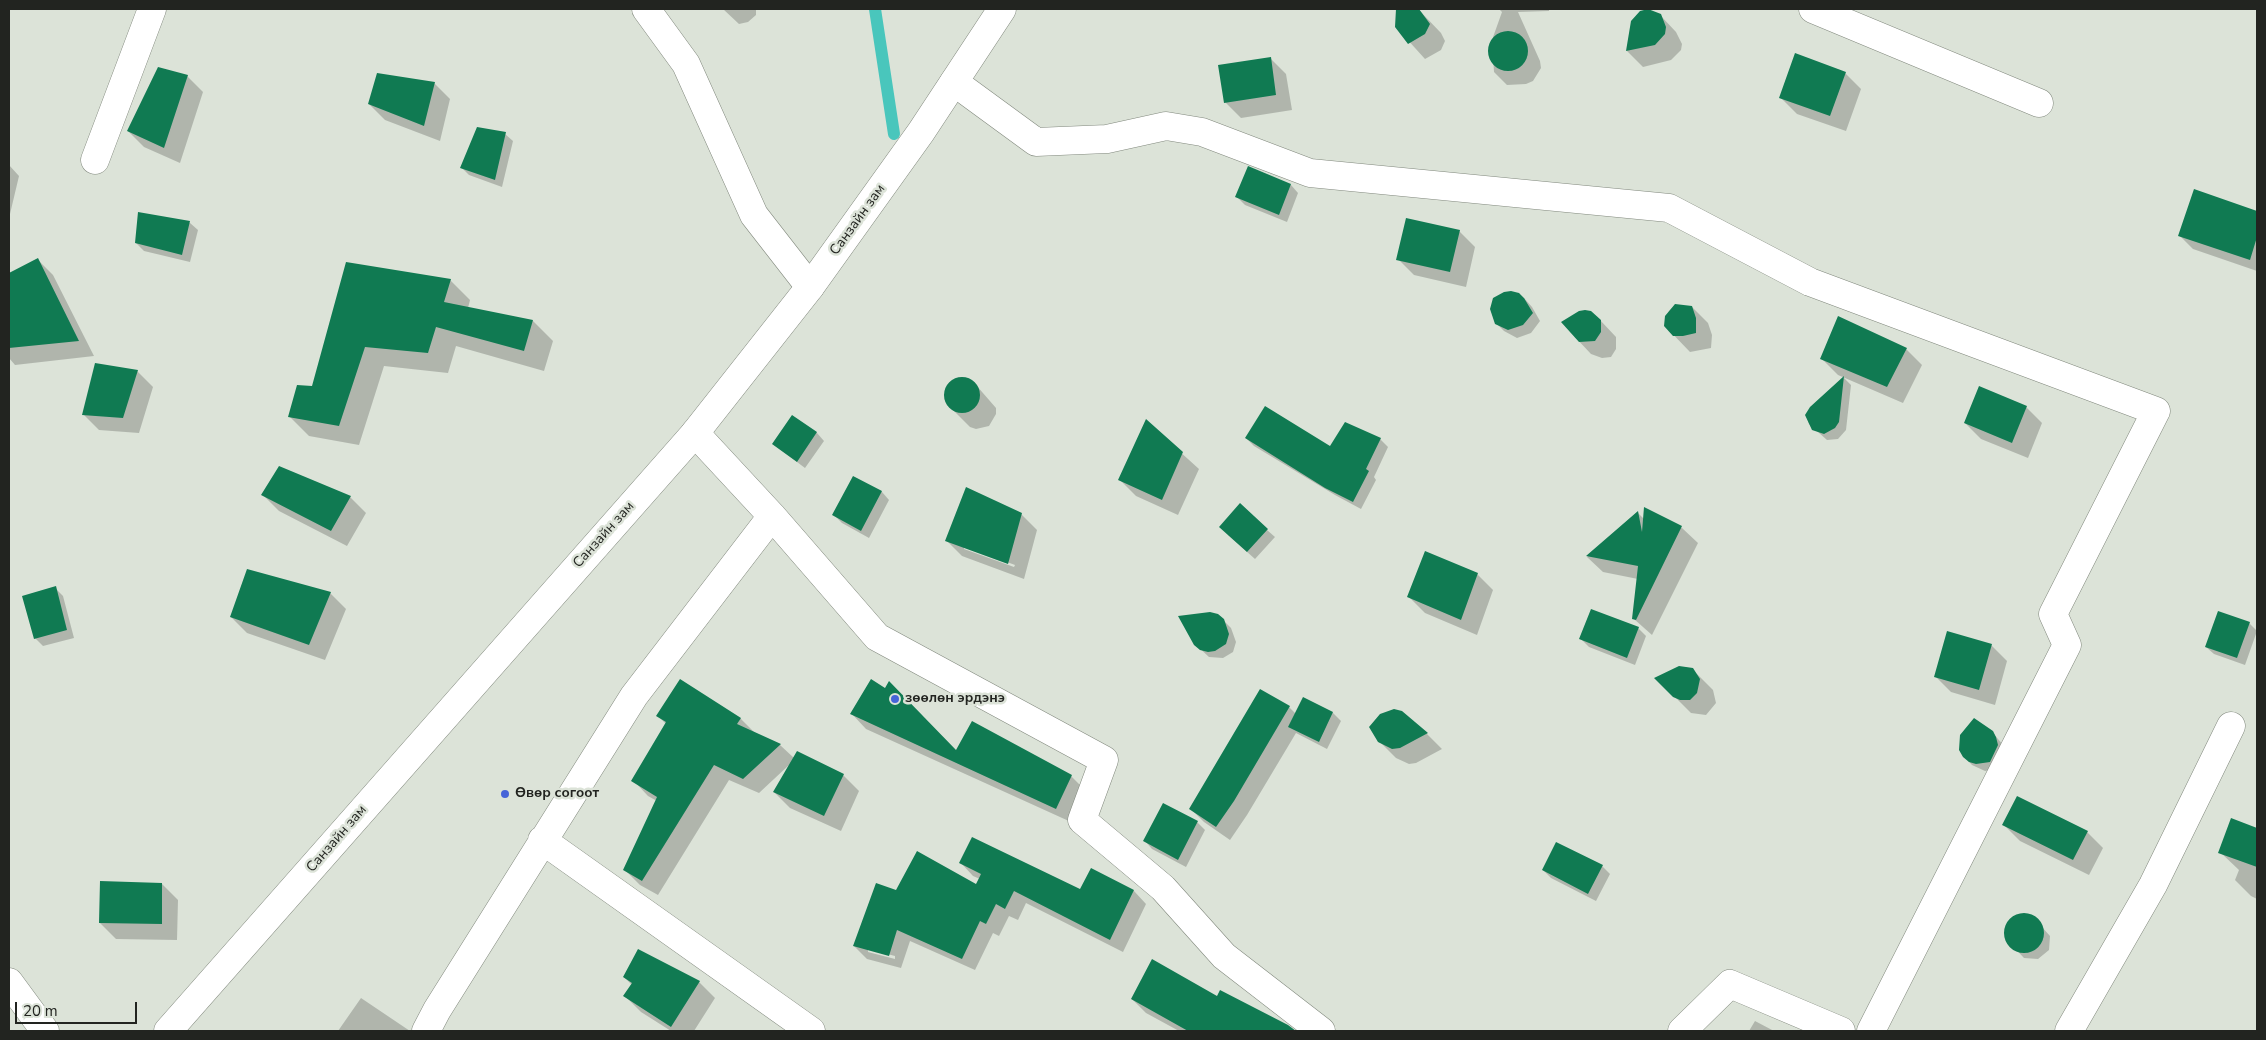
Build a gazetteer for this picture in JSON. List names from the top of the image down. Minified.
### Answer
{"streets":{"street":["Санзайн зам"]},"places":["зөөлөн эрдэнэ","Өвөр согоот"],"scale_bar":"20 m"}
